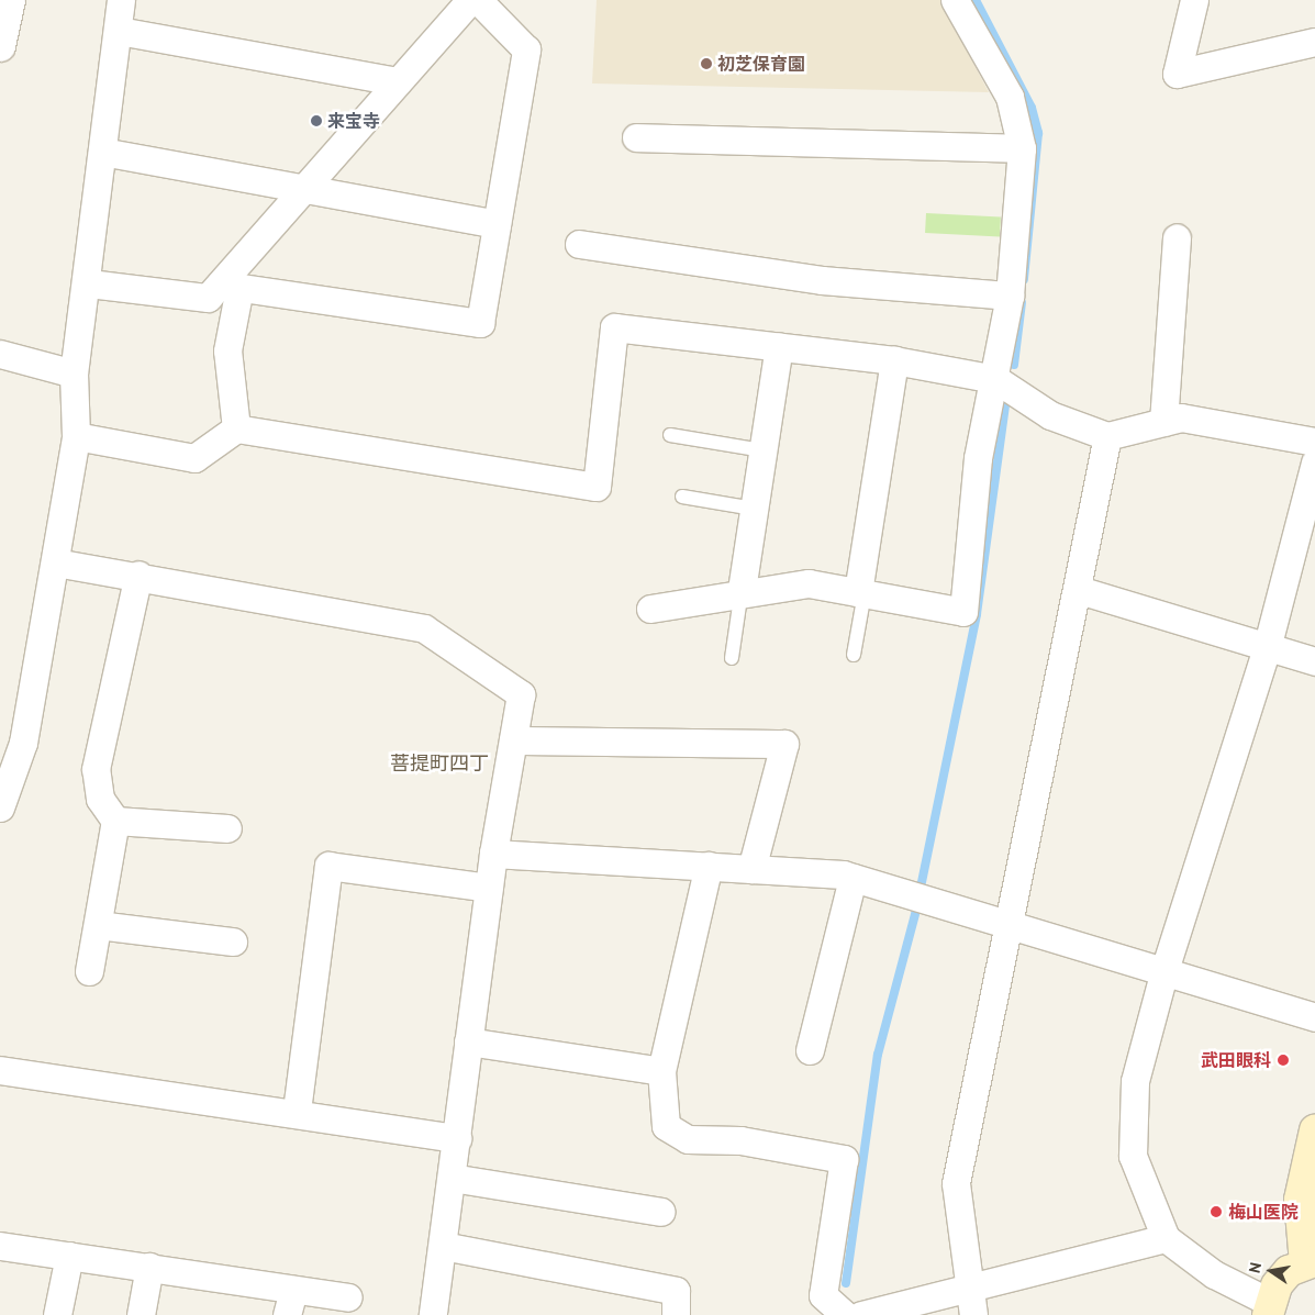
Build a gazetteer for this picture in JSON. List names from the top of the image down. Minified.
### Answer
{"districts":["菩提町四丁"],"places":["初芝保育園","来宝寺","武田眼科","梅山医院"],"north":"left"}
